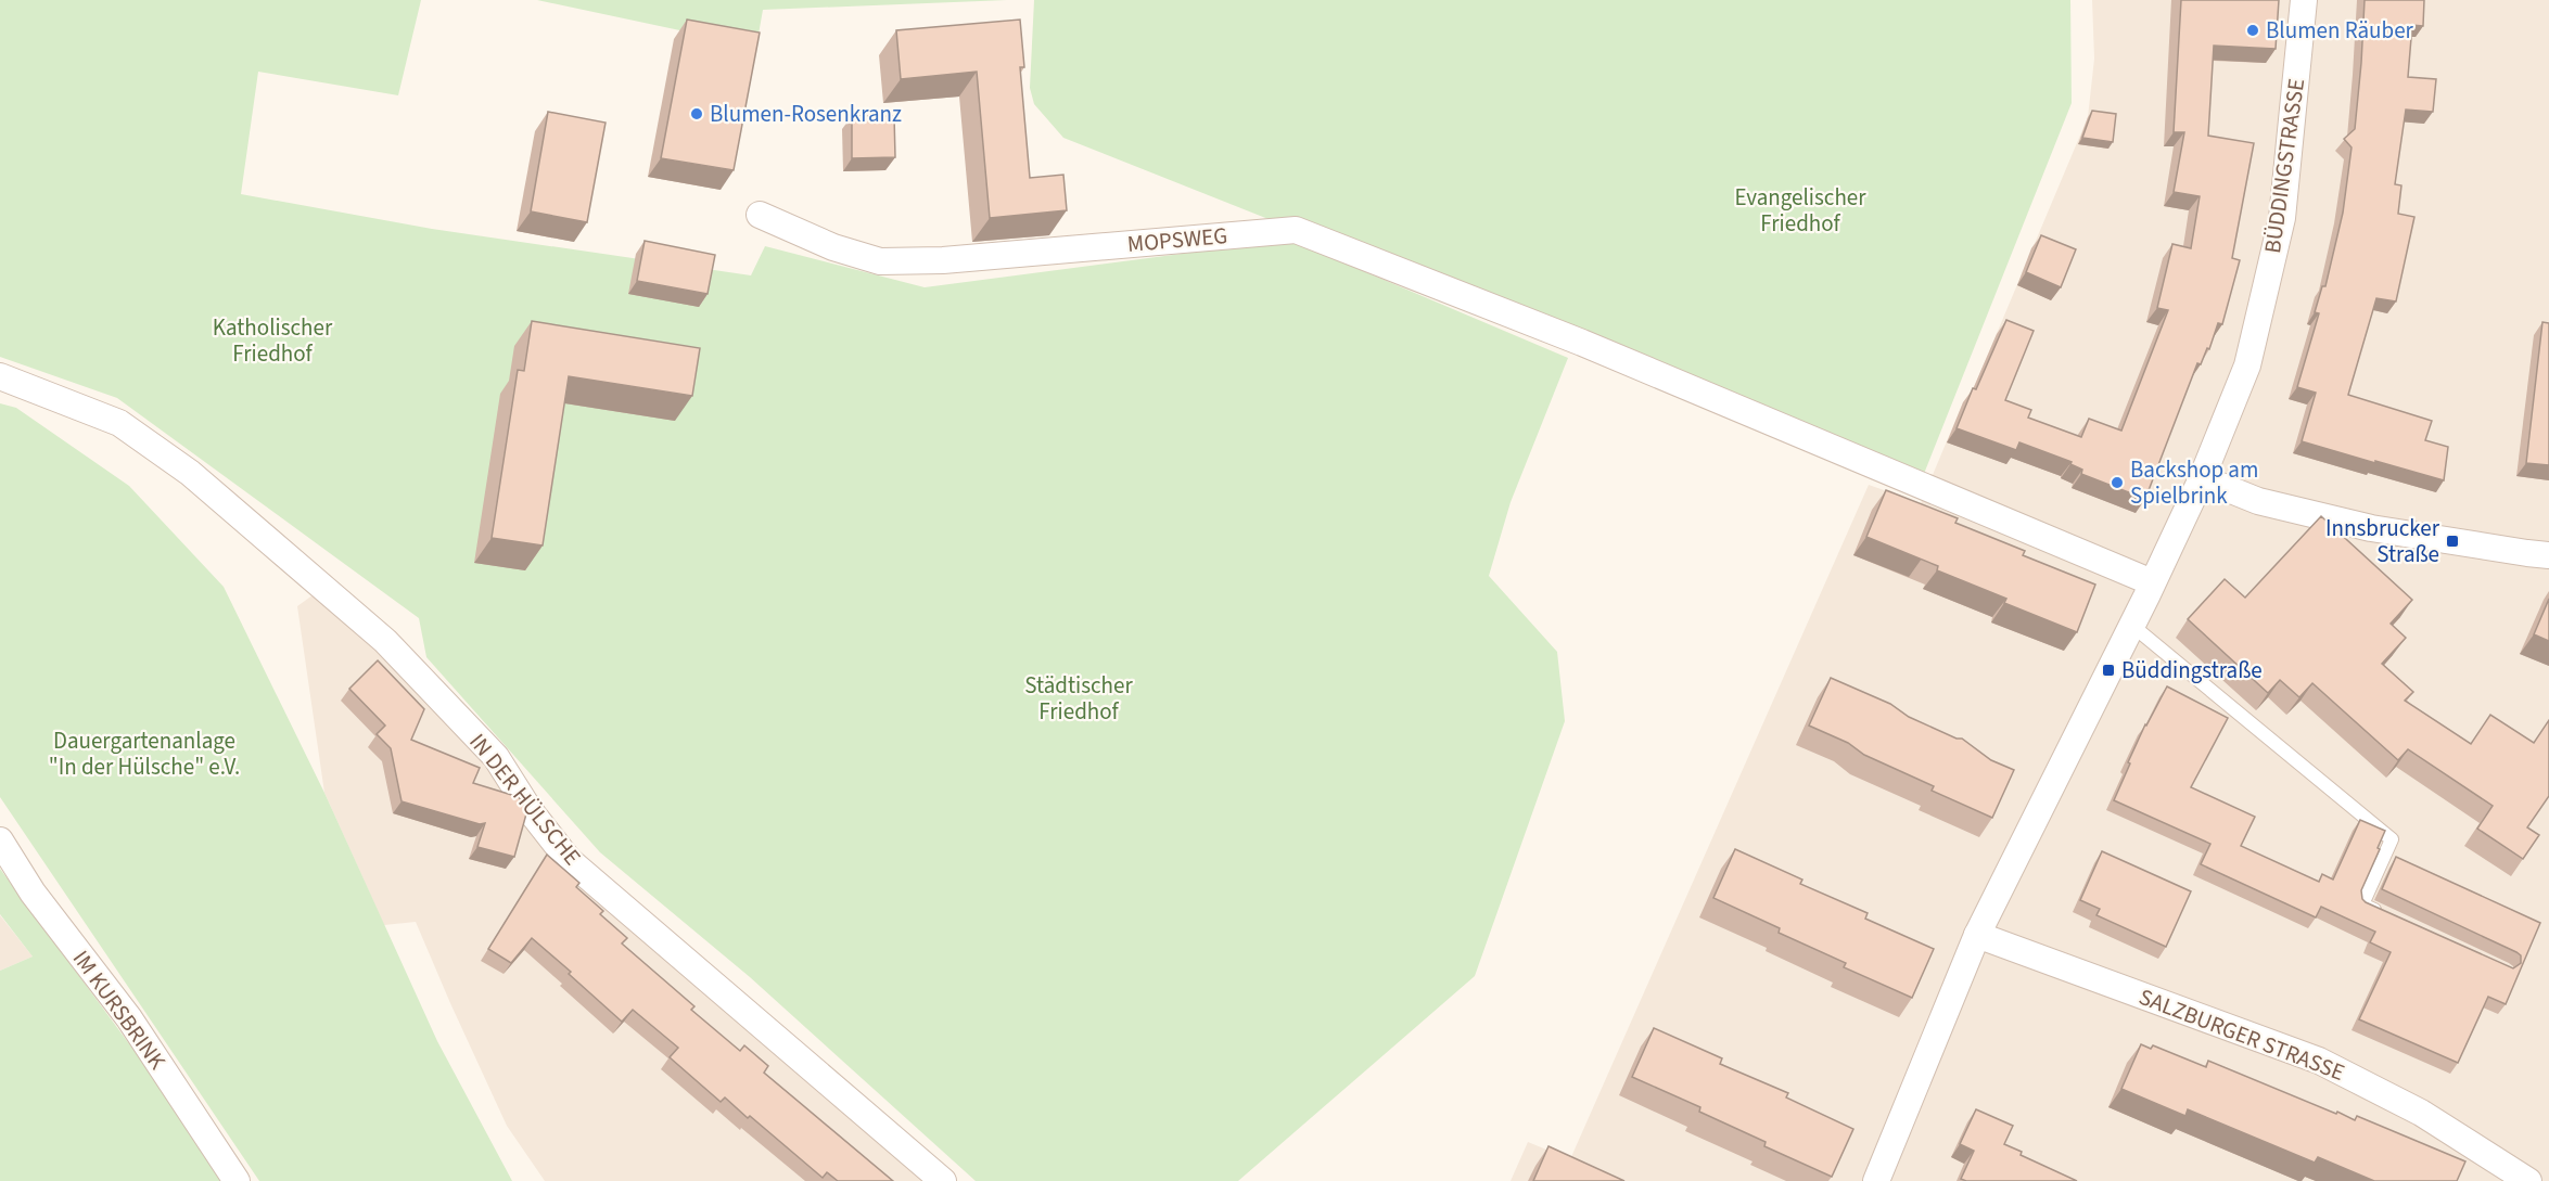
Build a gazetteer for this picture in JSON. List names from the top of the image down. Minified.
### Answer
{"streets":{"street":["BÜDDINGSTRASSE","MOPSWEG","IN DER HÜLSCHE","IM KURSBRINK","SALZBURGER STRASSE"]},"crossings":[["BÜDDINGSTRASSE","MOPSWEG"],["BÜDDINGSTRASSE","SALZBURGER STRASSE"]],"parks":["Evangelischer Friedhof","Katholischer Friedhof","Städtischer Friedhof","Dauergartenanlage \"In der Hülsche\" e.V."],"places":{"other":["Blumen Räuber","Blumen-Rosenkranz","Backshop am Spielbrink"],"transit":["Innsbrucker Straße","Büddingstraße"]}}
